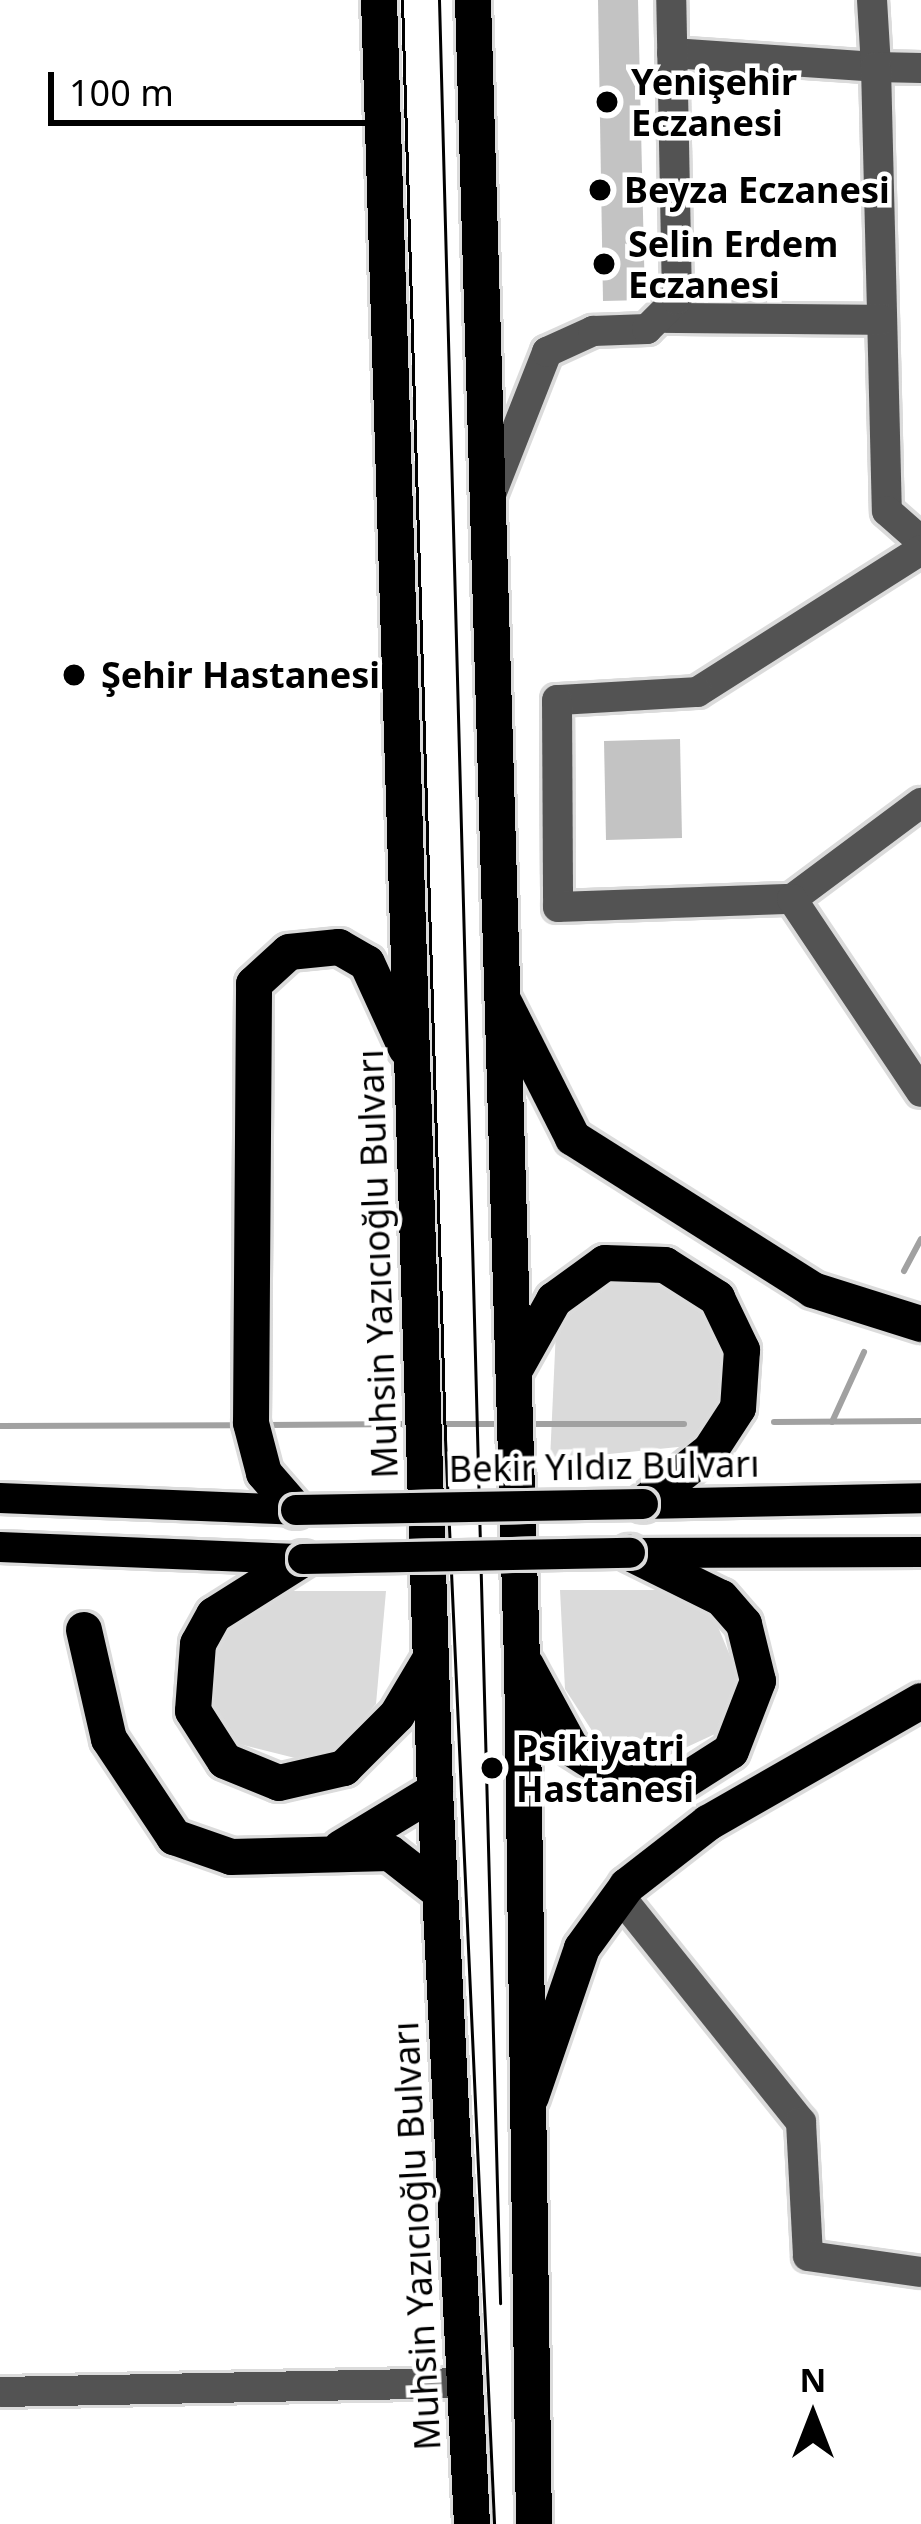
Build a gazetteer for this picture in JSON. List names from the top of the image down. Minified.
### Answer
{"streets":{"highway":["Muhsin Yazıcıoğlu Bulvarı"],"main road":["Bekir Yıldız Bulvarı"]},"places":["Yenişehir Eczanesi","Beyza Eczanesi","Selin Erdem Eczanesi","Şehir Hastanesi","Psikiyatri Hastanesi"],"scale_bar":"100 m","north":"top"}
